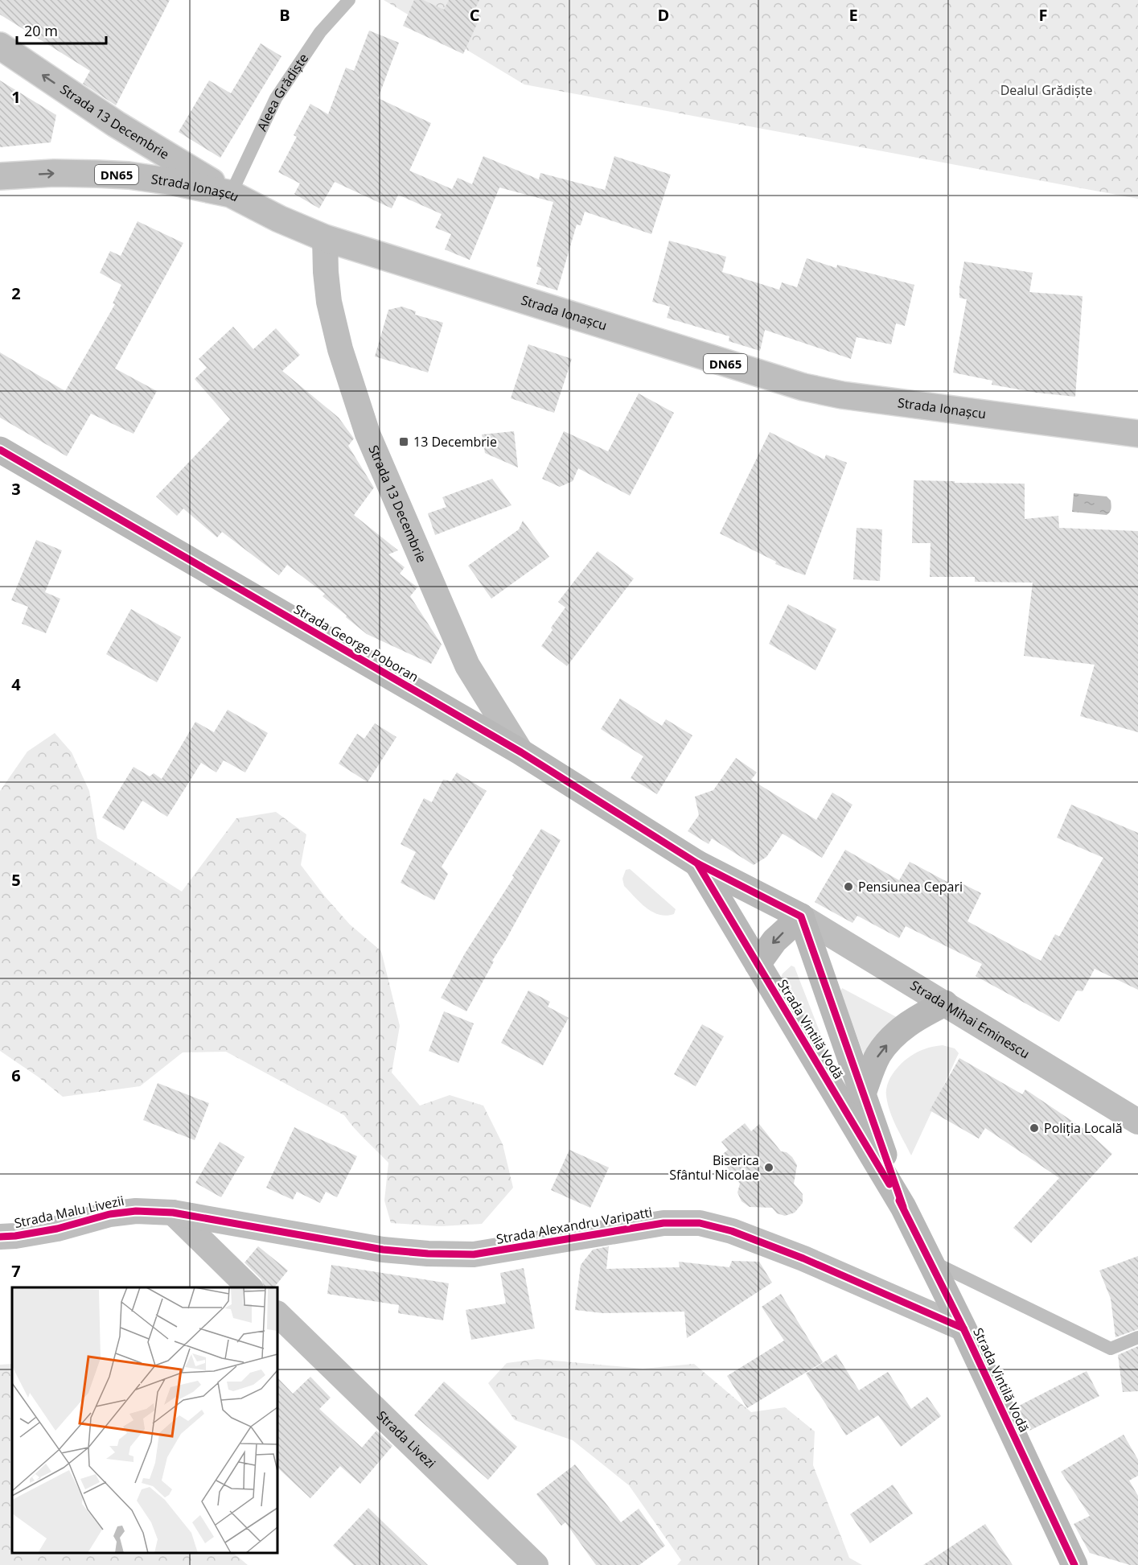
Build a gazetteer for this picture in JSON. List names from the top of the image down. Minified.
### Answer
{"streets":{"main road":["Strada 13 Decembrie","DN65","Strada Ionașcu","Strada George Poboran","Strada Vintilă Vodă"],"street":["Strada Mihai Eminescu","Strada Malu Livezii","Strada Alexandru Varipatti","Strada Livezi"],"lane":["Aleea Grădiște"]},"crossings":[["Aleea Grădiște","Strada 13 Decembrie"],["Aleea Grădiște","Strada Ionașcu"],["Strada 13 Decembrie","Strada Ionașcu"],["Strada 13 Decembrie","Strada George Poboran"],["Strada George Poboran","Strada Mihai Eminescu"],["Strada George Poboran","Strada Vintilă Vodă"],["Strada Mihai Eminescu","Strada Vintilă Vodă"],["Strada Vintilă Vodă","Strada Alexandru Varipatti"],["Strada Malu Livezii","Strada Alexandru Varipatti"]],"parks":["Dealul Grădiște"],"places":{"transit":["13 Decembrie"],"other":["Pensiunea Cepari","Poliția Locală","Biserica Sfântul Nicolae"]},"scale_bar":"20 m","grid":{"columns":["B","C","D","E","F"],"rows":["1","2","3","4","5","6","7"]}}
